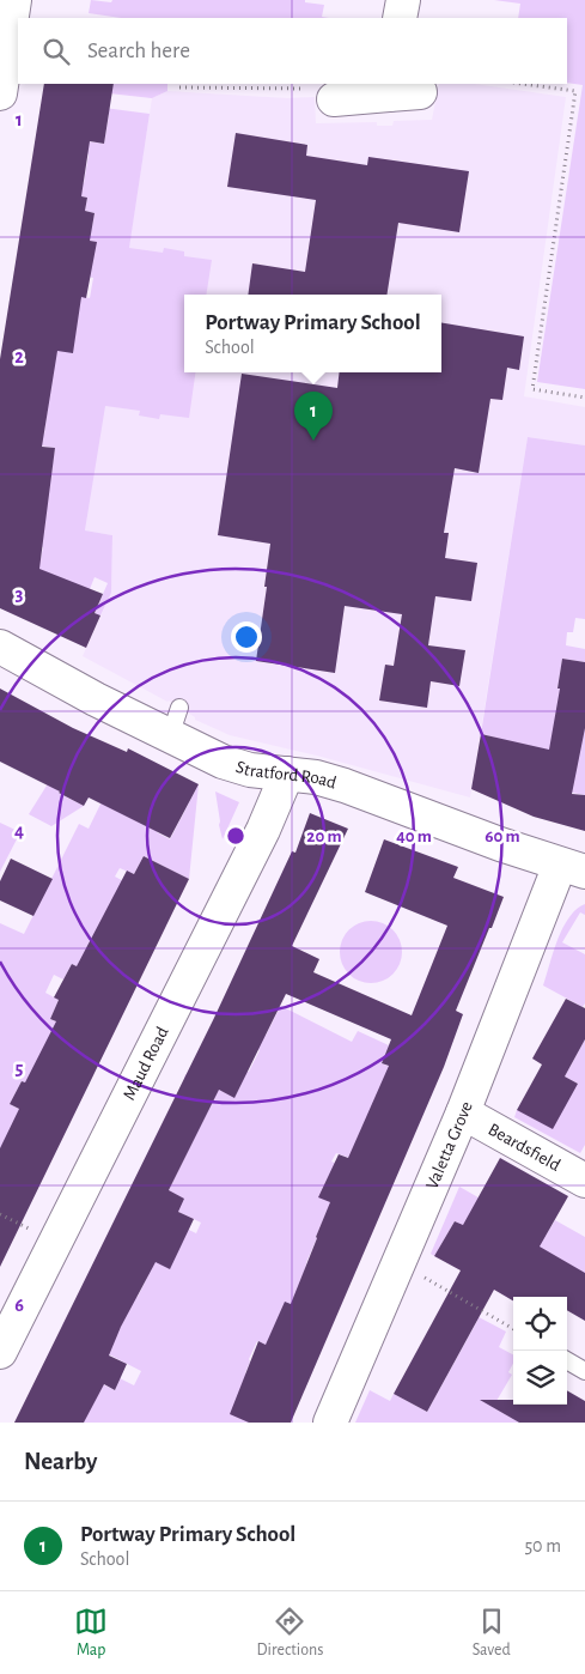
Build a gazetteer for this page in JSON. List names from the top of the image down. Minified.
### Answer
{"streets":{"street":["Stratford Road","Maud Road","Valetta Grove","Beardsfield"]},"crossings":[["Stratford Road","Maud Road"],["Stratford Road","Valetta Grove"],["Valetta Grove","Beardsfield"]],"page":{"search":"Search here","popup":["Portway Primary School","School"],"pins":"1","heading":"Nearby","list":[{"mark":"1","name":"Portway Primary School","note":"School","value":"50 m"}],"nav":["Map","Directions","Saved"]},"grid":{"rows":["1","2","3","4","5","6"]},"rings":["20 m","40 m","60 m"]}
